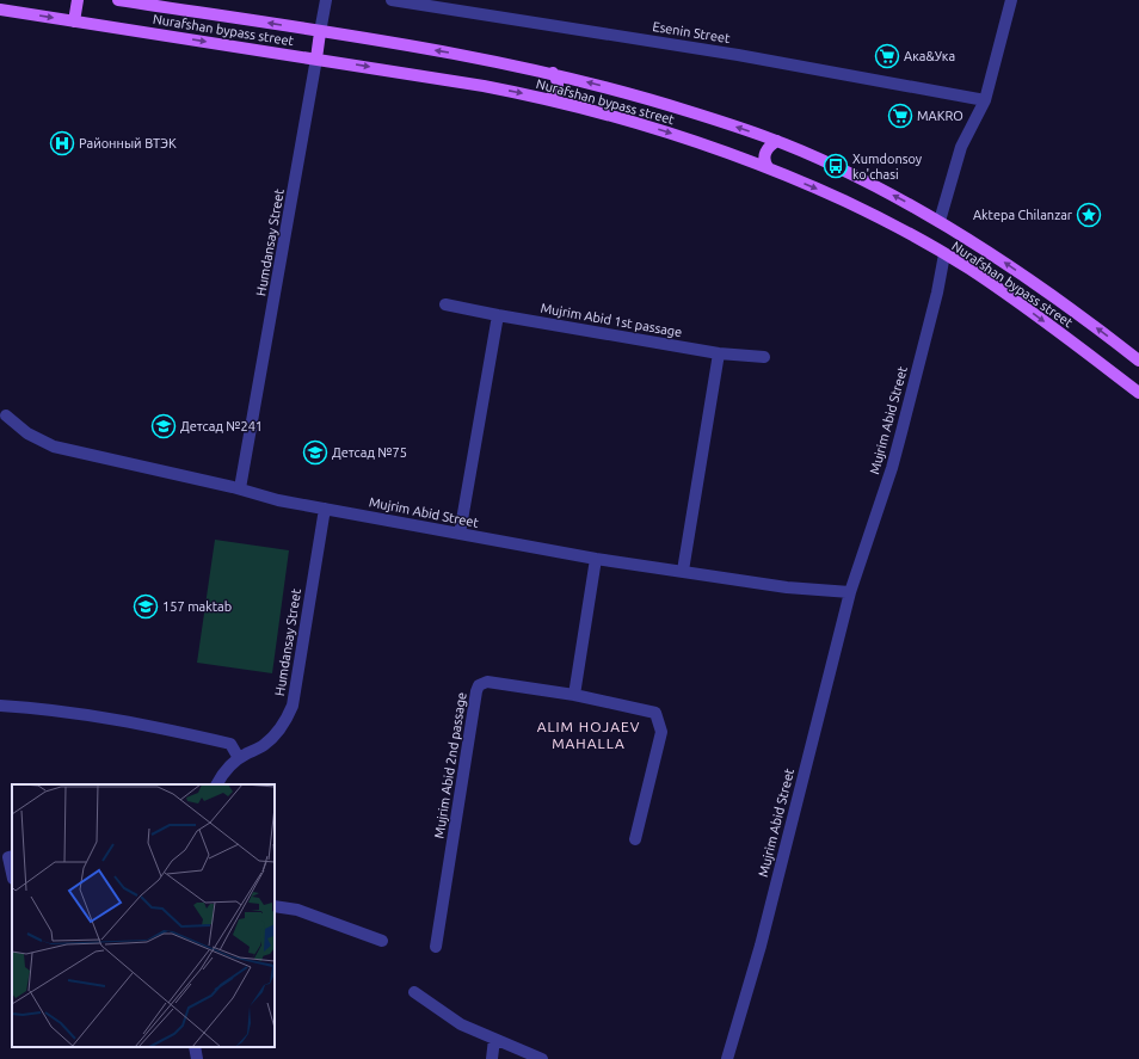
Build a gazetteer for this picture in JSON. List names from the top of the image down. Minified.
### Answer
{"streets":{"main road":["Nurafshan bypass street","Humdansay Street"],"street":["Esenin Street","Mujrim Abid 1st passage","Mujrim Abid Street","Mujrim Abid 2nd passage"]},"crossings":[["Nurafshan bypass street","Humdansay Street"],["Nurafshan bypass street","Mujrim Abid Street"],["Humdansay Street","Mujrim Abid Street"]],"districts":["ALIM HOJAEV MAHALLA"],"places":{"supermarket":["Ака&Ука","MAKRO"],"hospital":["Районный ВТЭК"],"bus stop":["Xumdonsoy ko'chasi"],"place":["Aktepa Chilanzar"],"school or university":["Детсад №241","Детсад №75","157 maktab"]}}
